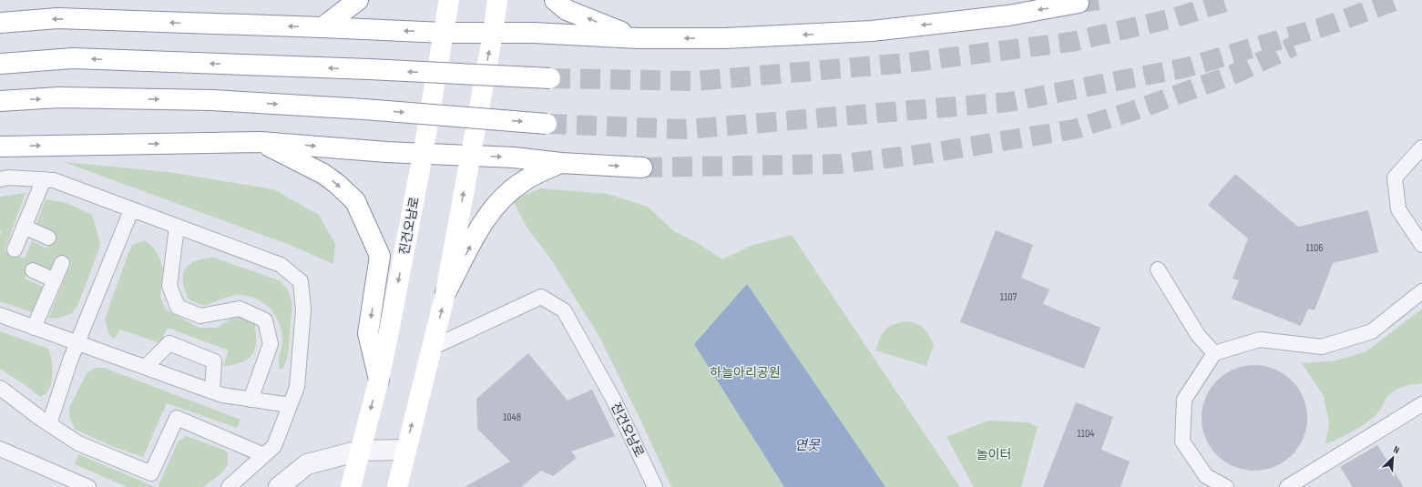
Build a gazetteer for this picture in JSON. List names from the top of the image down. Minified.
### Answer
{"streets":{"main road":["진건오남로"]},"water":["연못"],"parks":["하늘아리공원","놀이터"],"house_numbers":["1106","1107","1048","1104"],"north":"top right"}
